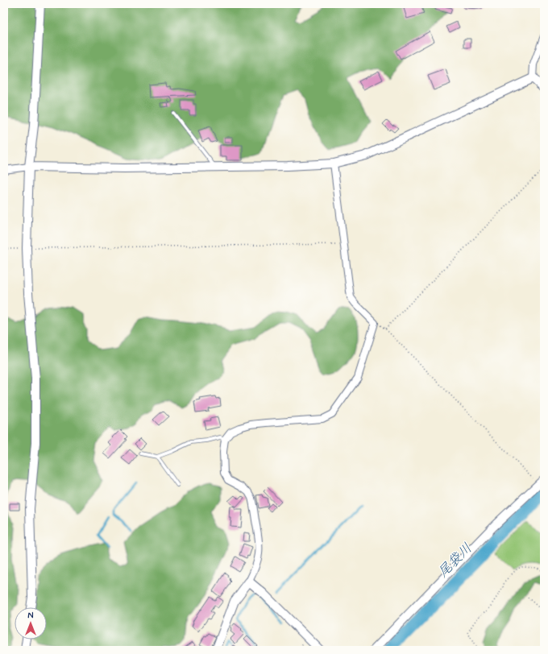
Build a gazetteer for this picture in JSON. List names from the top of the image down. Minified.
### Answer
{"water":["尾袋川"],"north":"top"}
